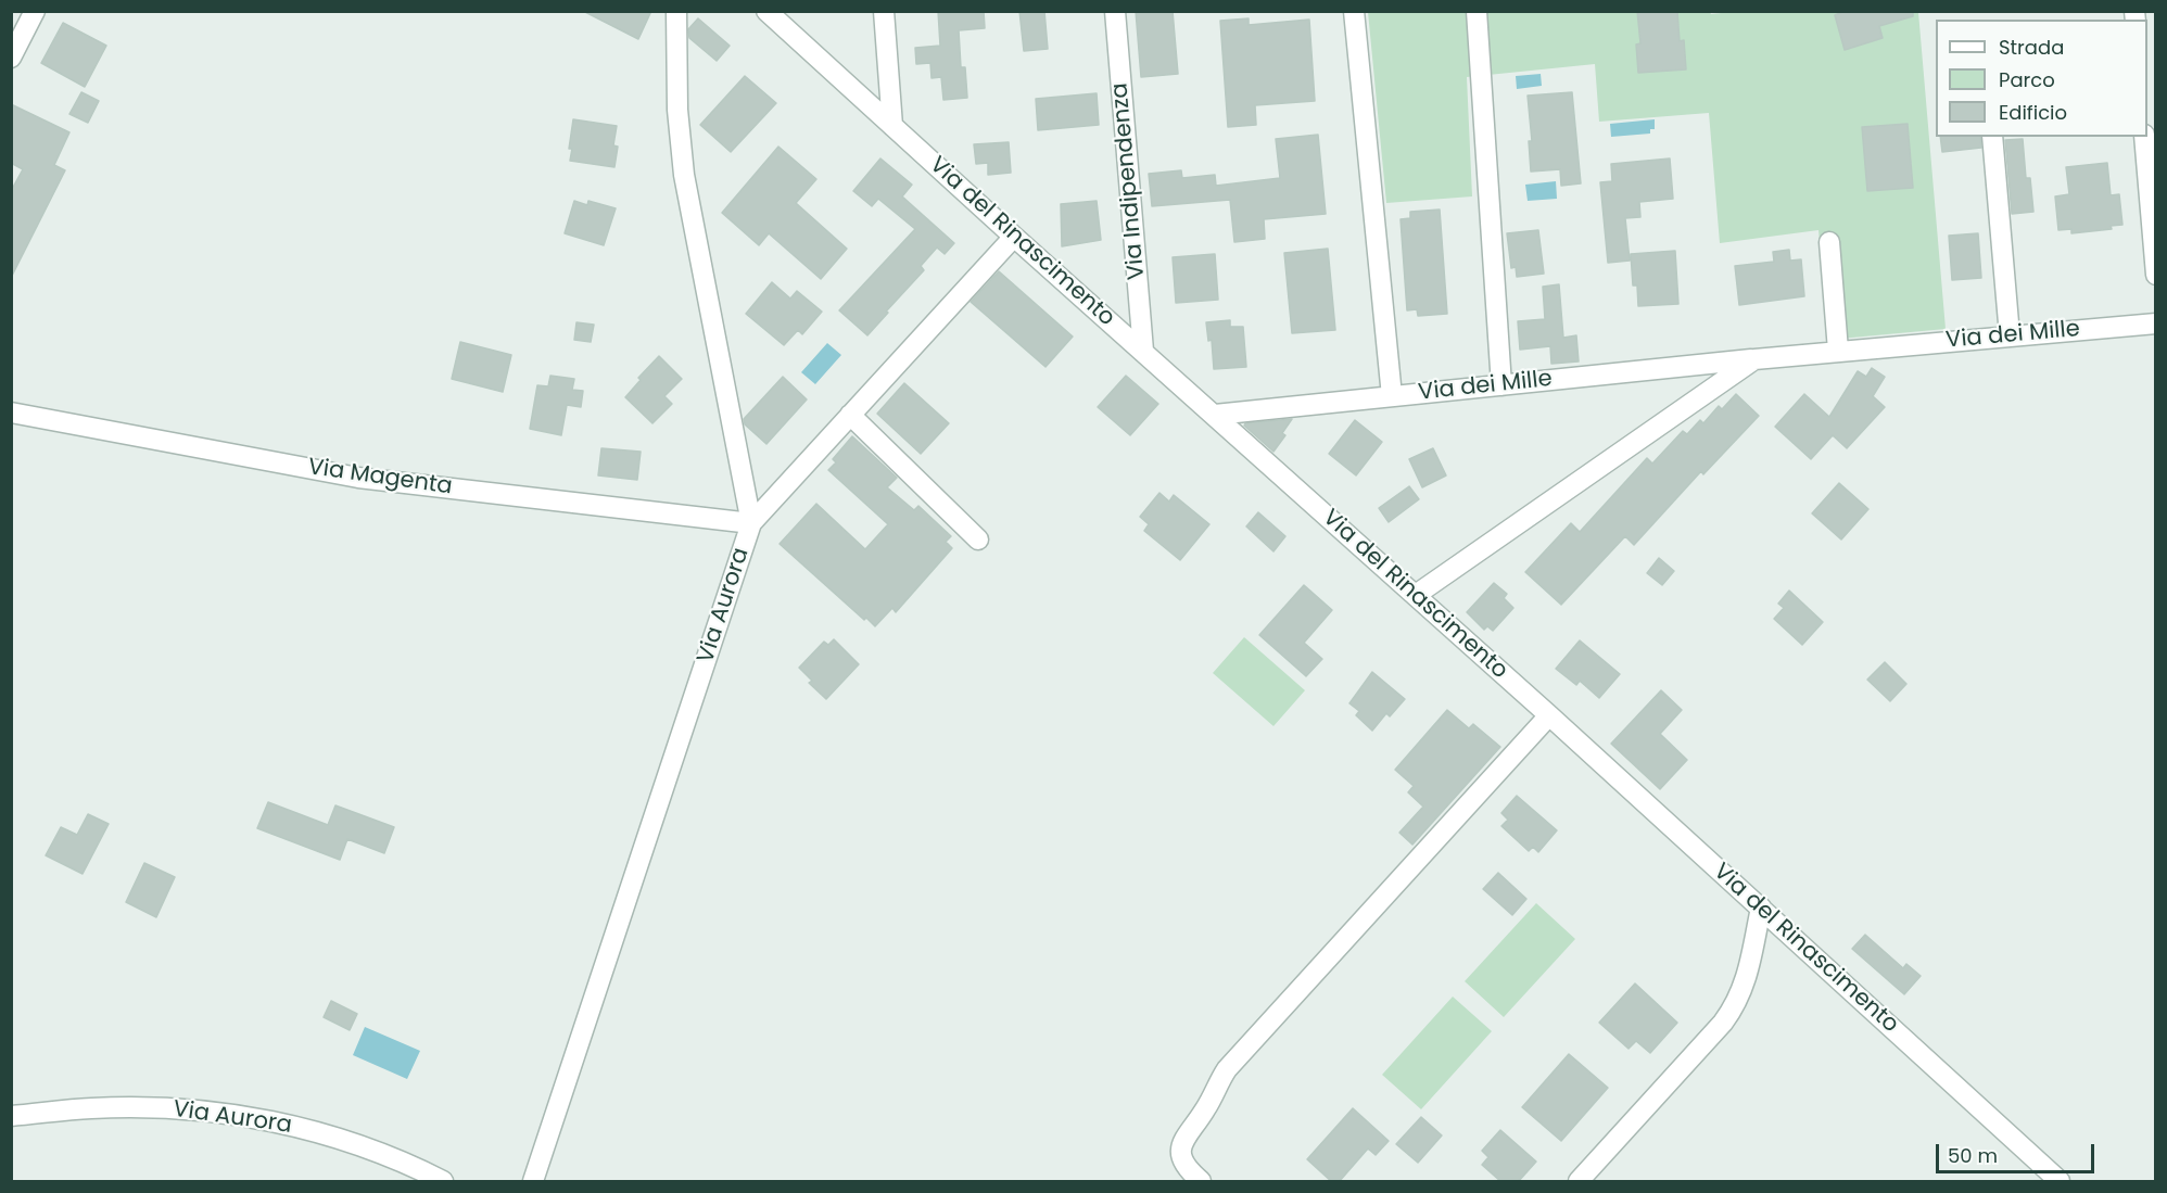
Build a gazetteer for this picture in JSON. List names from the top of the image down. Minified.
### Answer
{"streets":{"street":["Via Indipendenza","Via del Rinascimento","Via dei Mille","Via Magenta","Via Aurora"]},"crossings":[["Via Indipendenza","Via del Rinascimento"],["Via del Rinascimento","Via dei Mille"],["Via Magenta","Via Aurora"]],"legend":["Strada","Parco","Edificio"],"scale_bar":"50 m"}
